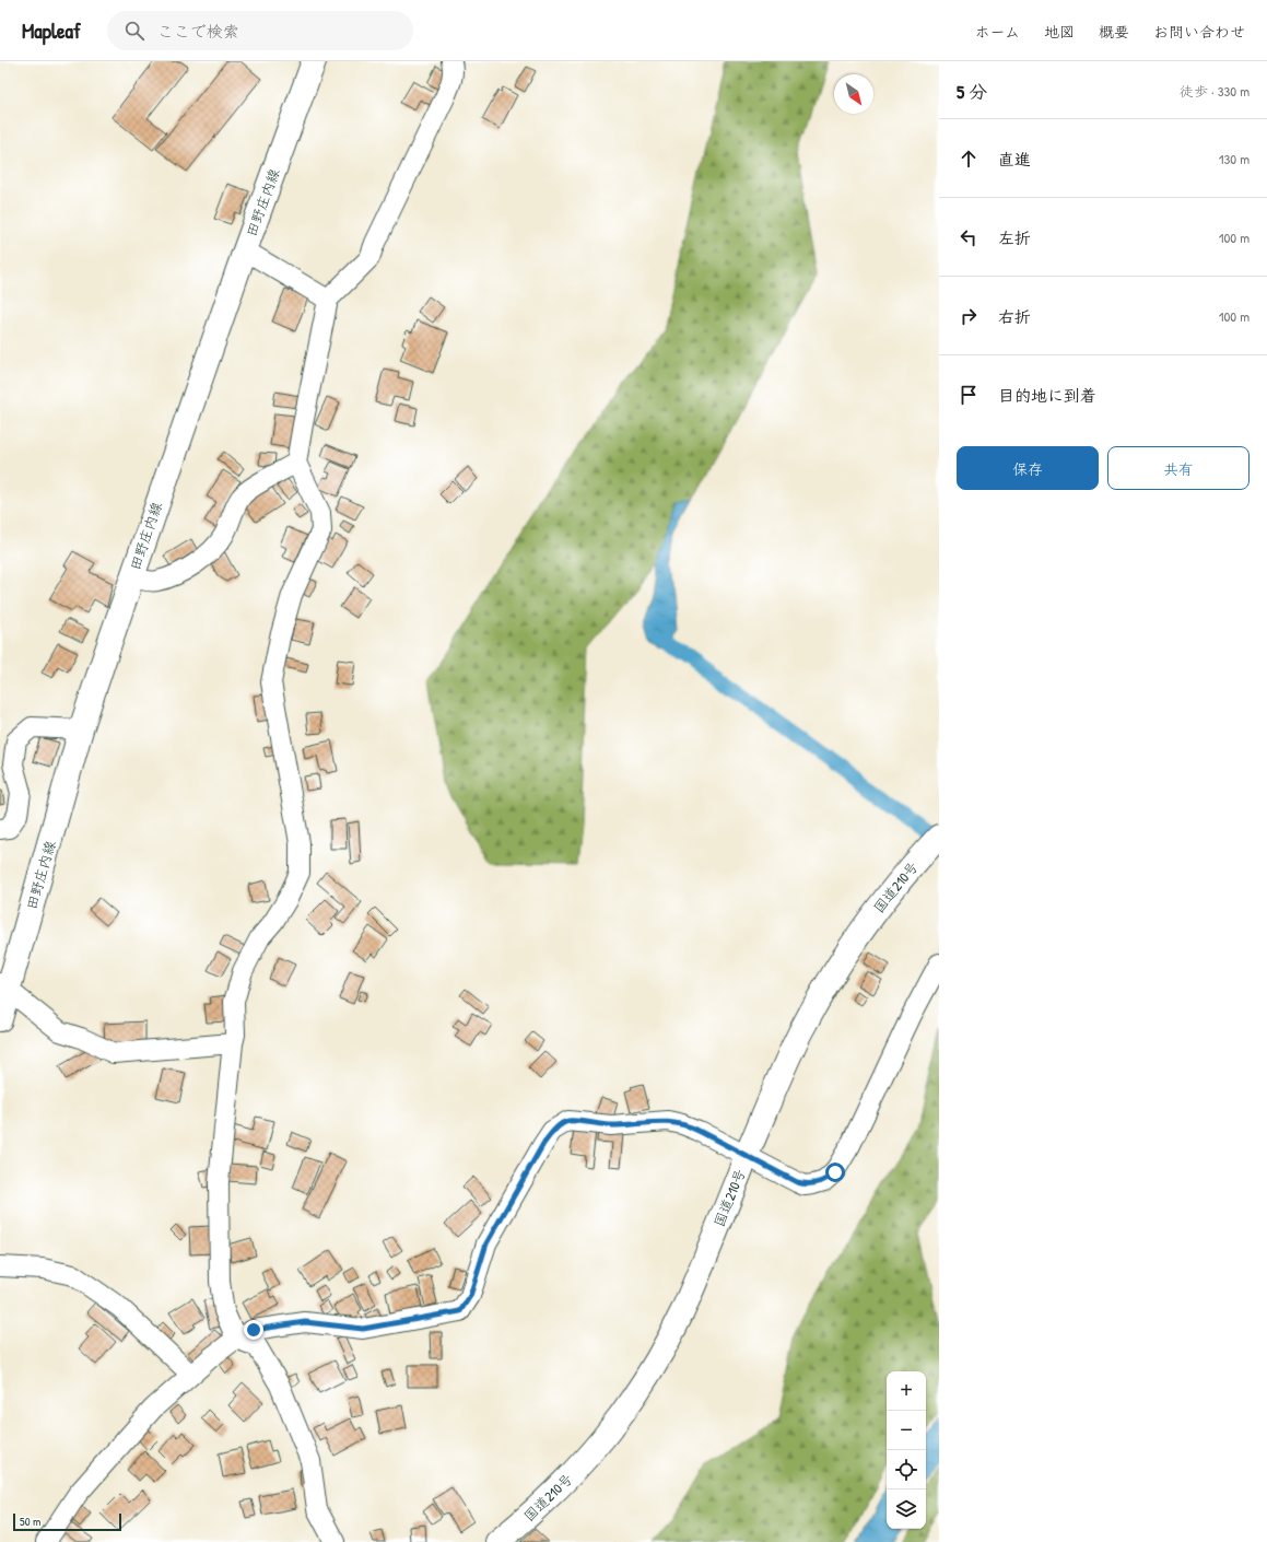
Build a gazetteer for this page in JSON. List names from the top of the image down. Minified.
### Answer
{"streets":{"main road":["田野庄内線","国道210号"]},"scale_bar":"50 m","north":"bottom right","page":{"header":"Mapleaf","search":"ここで検索","nav":["ホーム","地図","概要","お問い合わせ"],"heading":["5 分","徒歩 · 330 m"],"list":[["直進","130 m"],["左折","100 m"],["右折","100 m"],"目的地に到着"],"buttons":["保存","共有"],"map_buttons":["+","−"],"scale":"50 m"}}
